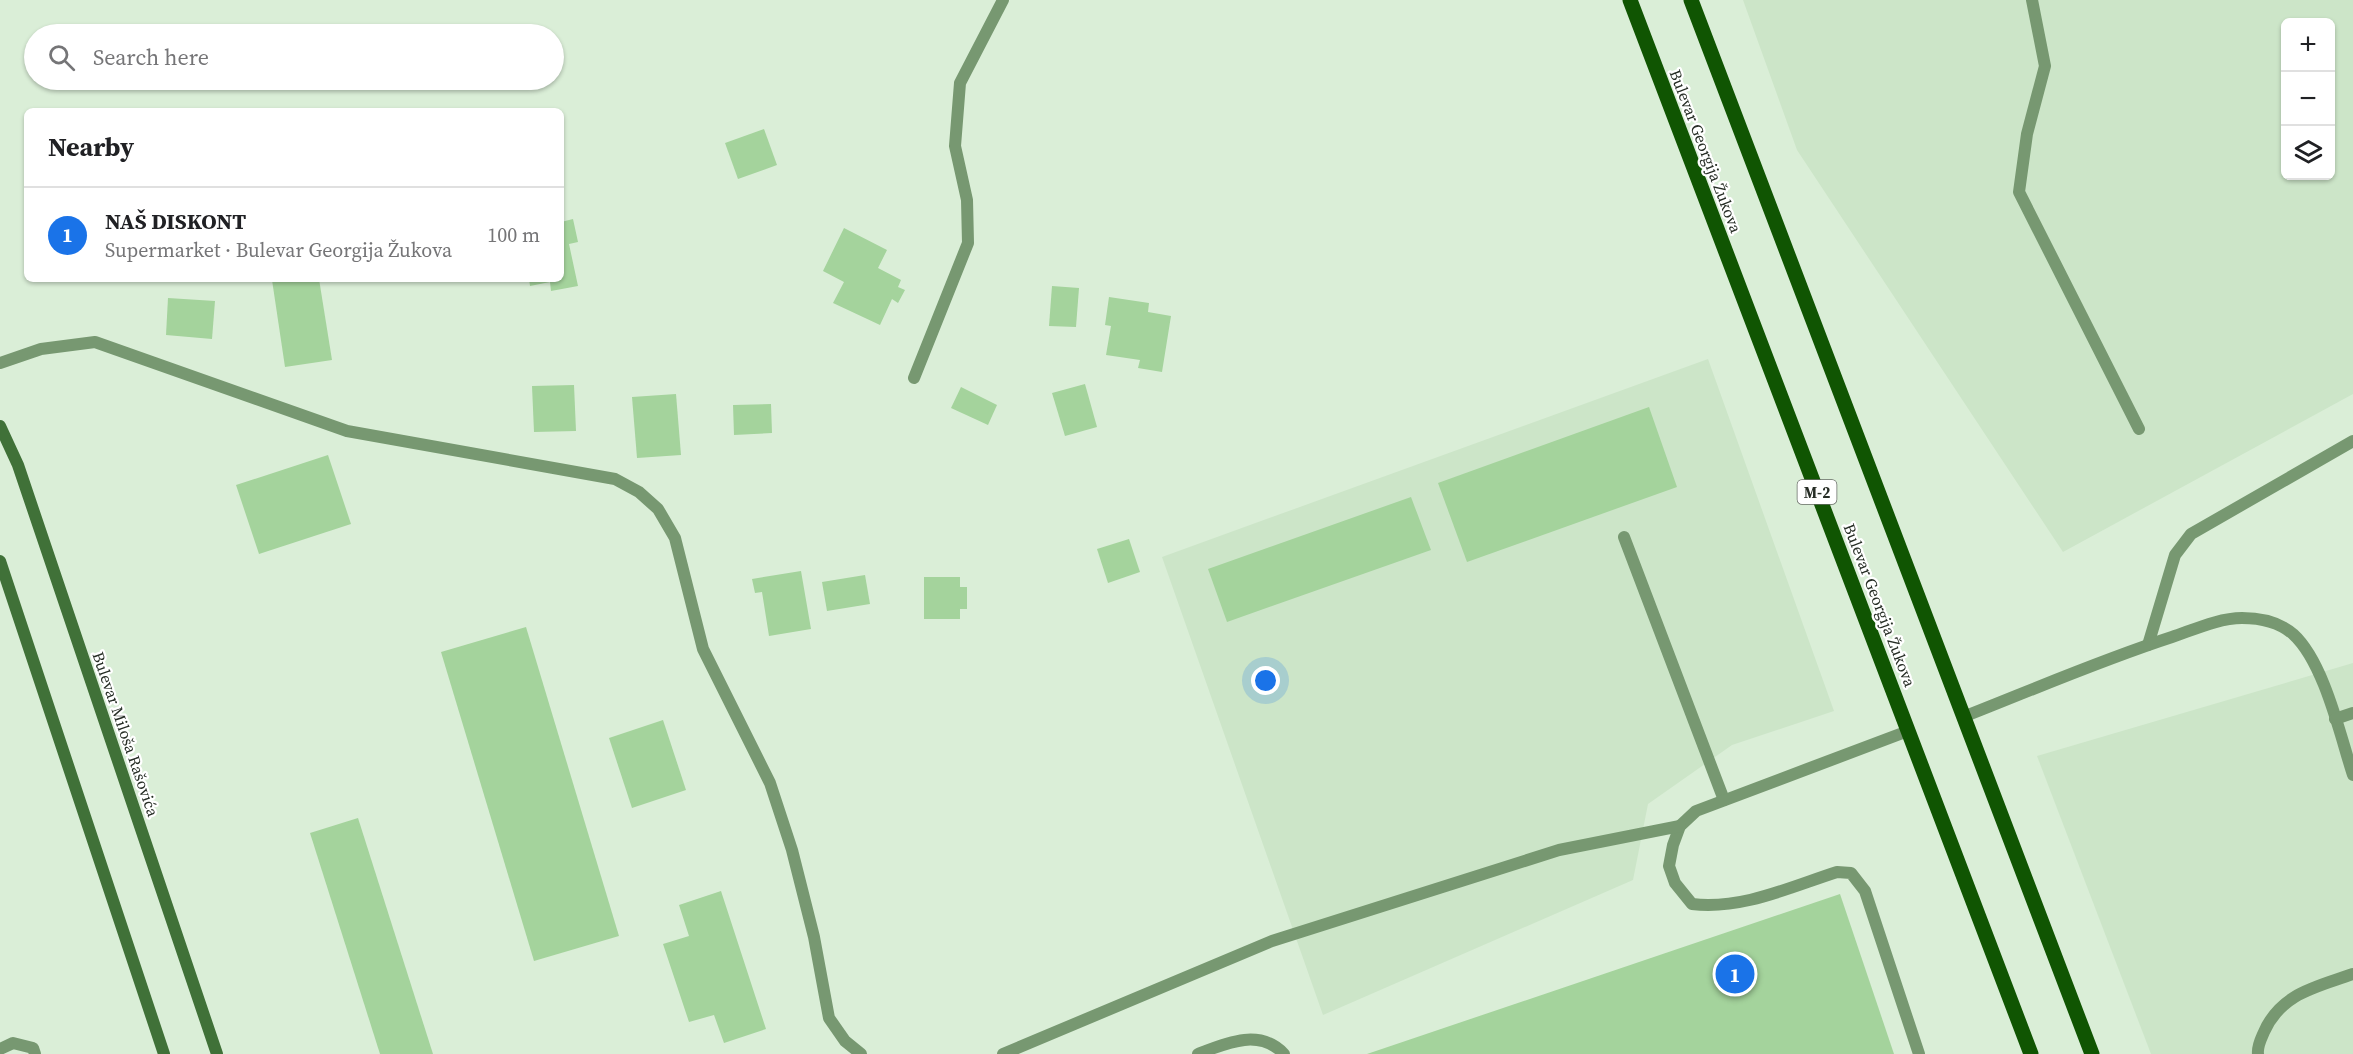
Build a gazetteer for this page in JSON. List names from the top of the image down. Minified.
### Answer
{"streets":{"main road":["Bulevar Georgija Žukova","M-2"],"street":["Bulevar Miloša Rašovića"]},"page":{"map_buttons":["+","−"],"search":"Search here","heading":"Nearby","list":[{"mark":"1","name":"NAŠ DISKONT","note":"Supermarket · Bulevar Georgija Žukova","value":"100 m"}],"pins":"1"}}
